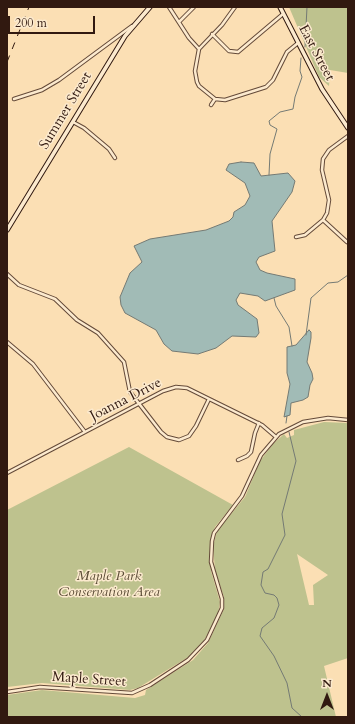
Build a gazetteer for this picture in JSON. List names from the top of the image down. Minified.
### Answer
{"streets":{"main road":["East Street","Summer Street"],"street":["Joanna Drive","Maple Street"]},"crossings":[["Joanna Drive","Maple Street"]],"parks":["Maple Park Conservation Area"],"scale_bar":"200 m","north":"top"}
